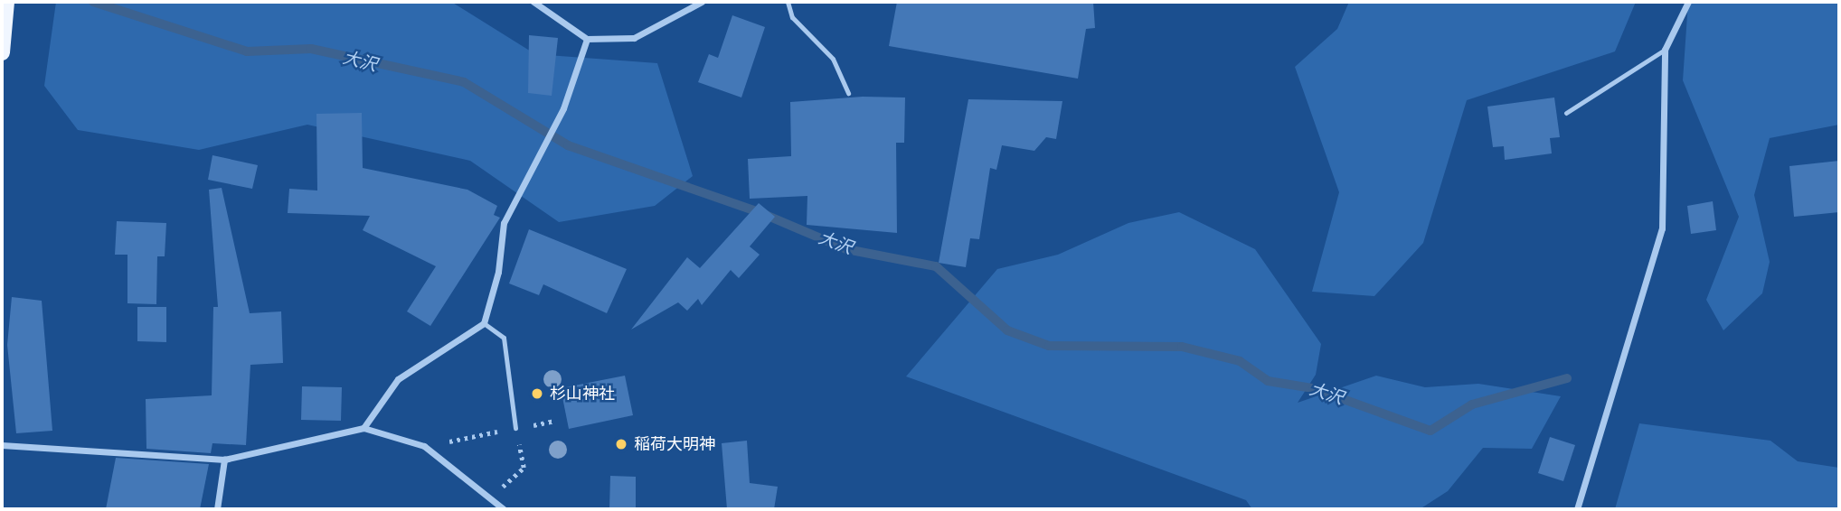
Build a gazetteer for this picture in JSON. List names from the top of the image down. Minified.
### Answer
{"water":["大沢"],"places":["杉山神社","稲荷大明神"]}
